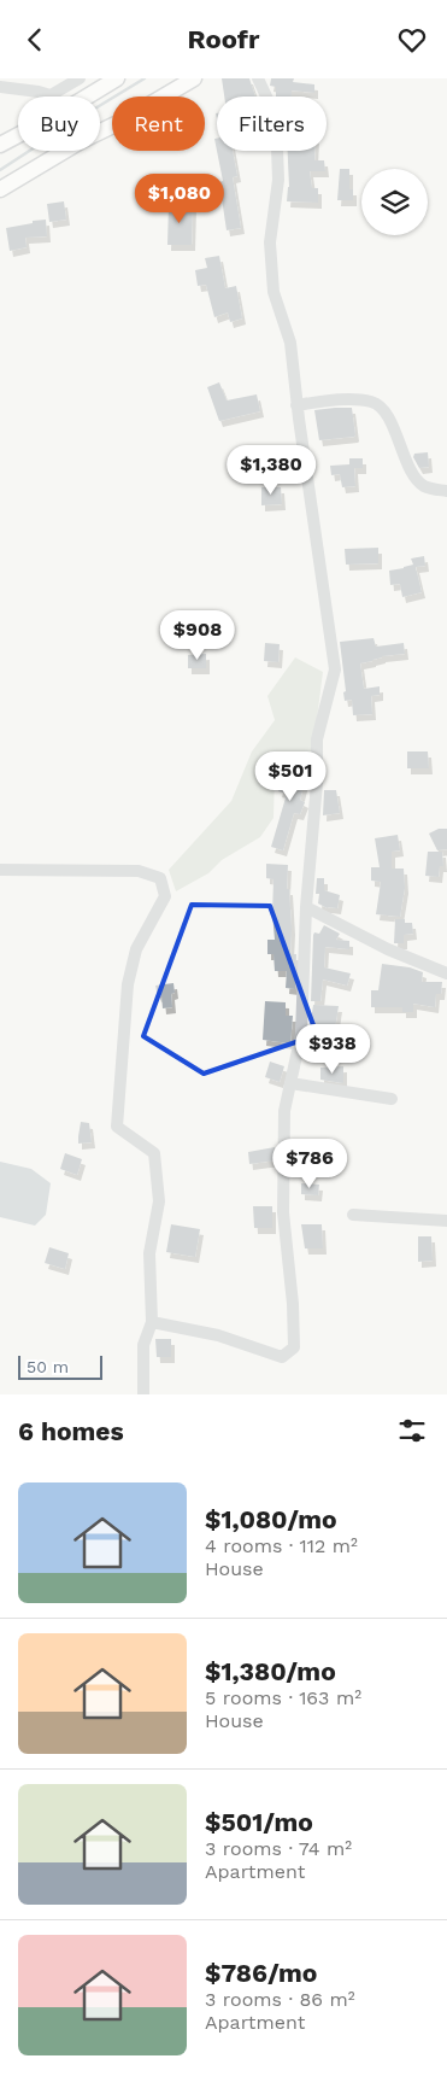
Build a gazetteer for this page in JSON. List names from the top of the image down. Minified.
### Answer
{"scale_bar":"50 m","page":{"header":"Roofr","chip":["Buy","Rent","Filters"],"price":["$1,080","$1,380","$908","$501","$938","$786"],"scale":"50 m","heading":"6 homes","list":[{"name":"$1,080/mo","note":"4 rooms · 112 m² · House"},{"name":"$1,380/mo","note":"5 rooms · 163 m² · House"},{"name":"$501/mo","note":"3 rooms · 74 m² · Apartment"},{"name":"$786/mo","note":"3 rooms · 86 m² · Apartment"}]}}
